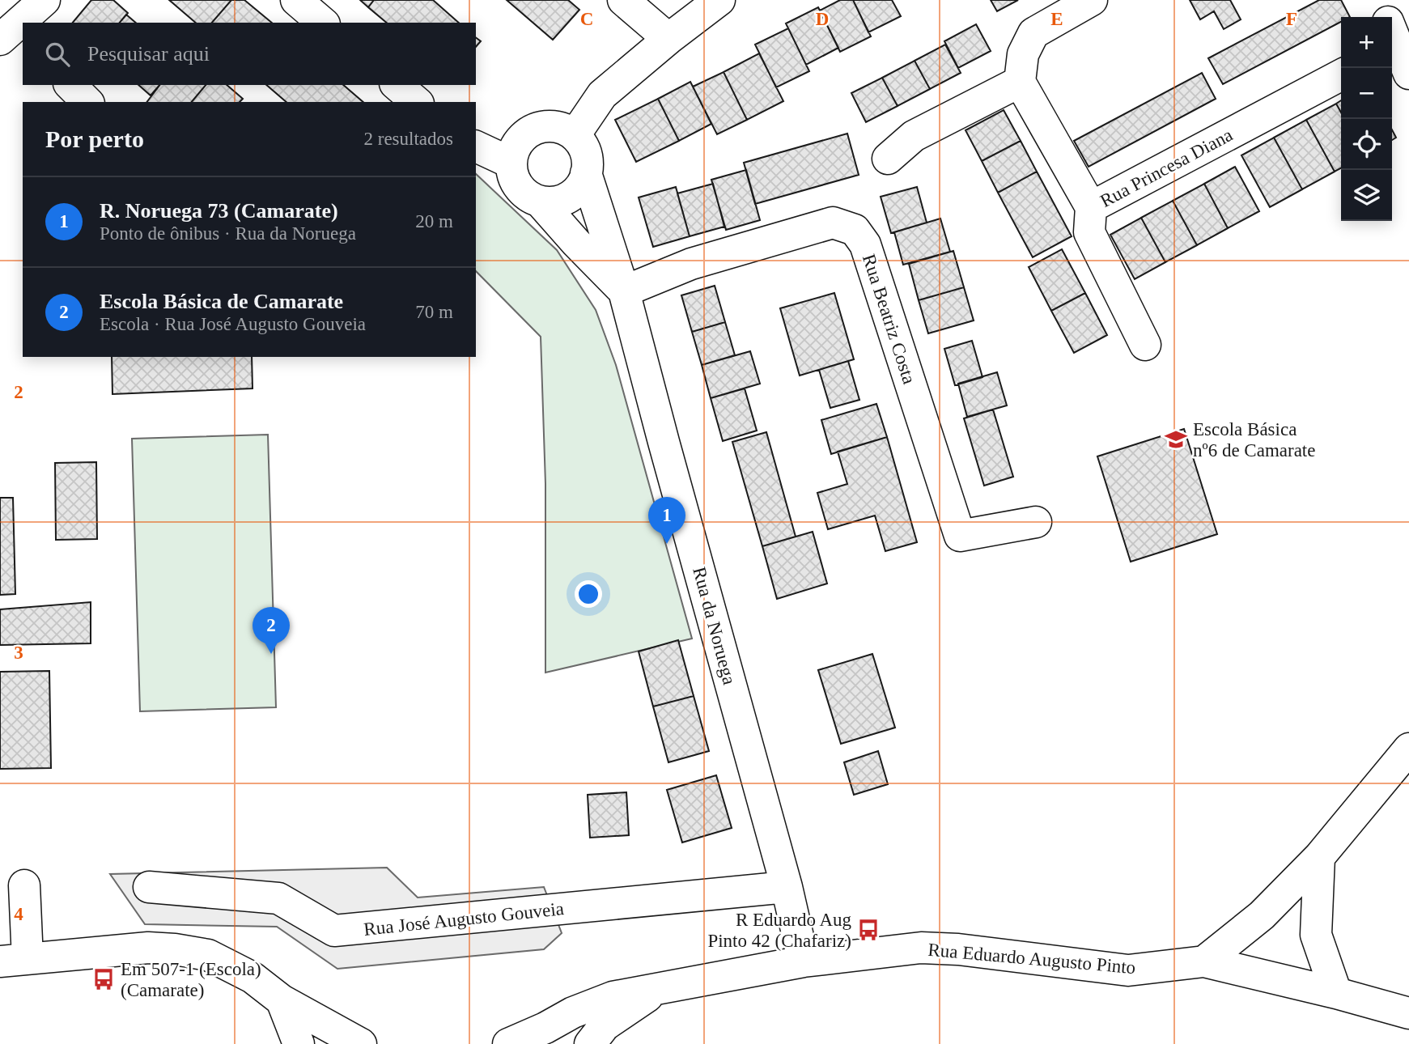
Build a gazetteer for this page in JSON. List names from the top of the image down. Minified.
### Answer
{"streets":{"street":["Rua Princesa Diana","Rua Beatriz Costa","Rua da Noruega","Rua José Augusto Gouveia","Rua Eduardo Augusto Pinto"]},"crossings":[["Rua Beatriz Costa","Rua da Noruega"],["Rua da Noruega","Rua José Augusto Gouveia"],["Rua da Noruega","Rua Eduardo Augusto Pinto"]],"places":{"school or university":["Escola Básica nº6 de Camarate"],"bus stop":["R Eduardo Aug Pinto 42 (Chafariz)","Em 507-1 (Escola) (Camarate)"]},"page":{"map_buttons":["+","−"],"search":"Pesquisar aqui","heading":["Por perto","2 resultados"],"list":[{"mark":"1","name":"R. Noruega 73 (Camarate)","note":"Ponto de ônibus · Rua da Noruega","value":"20 m"},{"mark":"2","name":"Escola Básica de Camarate","note":"Escola · Rua José Augusto Gouveia","value":"70 m"}],"pins":["1","2"]},"grid":{"columns":["C","D","E","F"],"rows":["2","3","4"]}}
